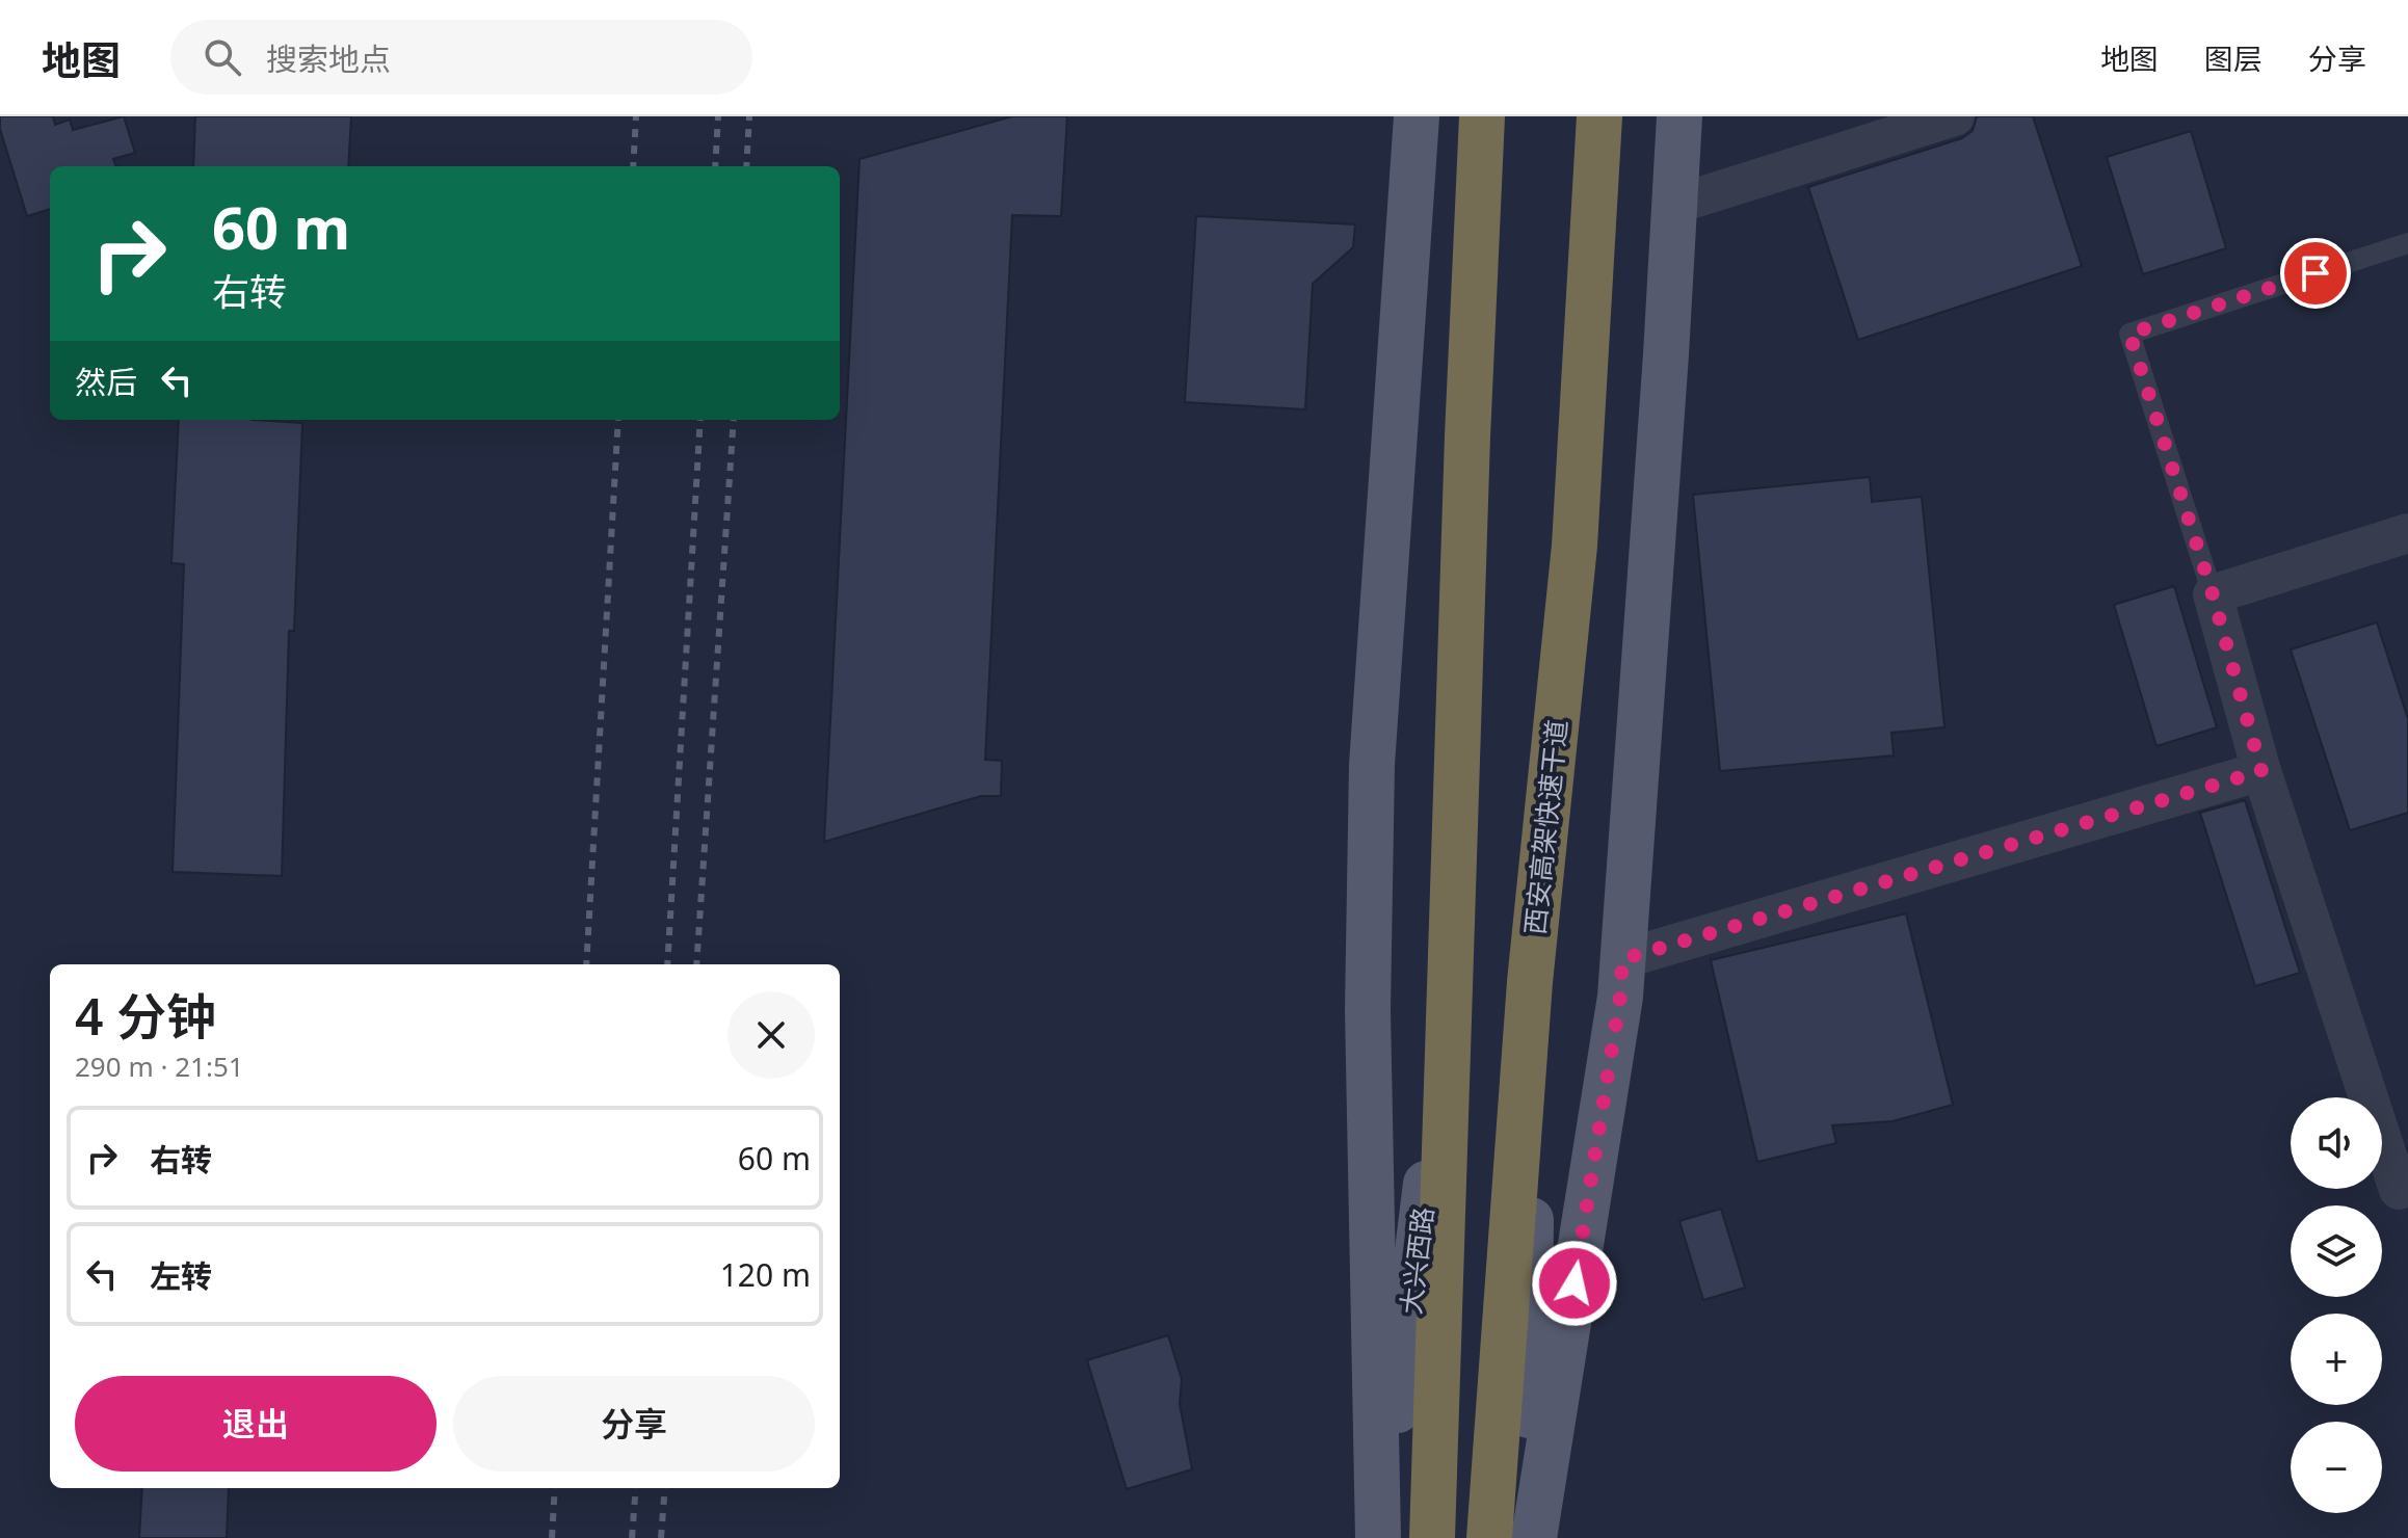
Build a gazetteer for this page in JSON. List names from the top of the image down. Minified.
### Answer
{"streets":{"highway":["西安高架快速干道"],"main road":["大兴西路"]},"page":{"header":"地图","search":"搜索地点","nav":["地图","图层","分享"],"turn":["60 m","右转"],"then":"然后","heading":["4 分钟","290 m · 21:51"],"map_buttons":["+","−"],"list":[{"name":"右转","value":"60 m"},{"name":"左转","value":"120 m"}],"buttons":["退出","分享"]}}
